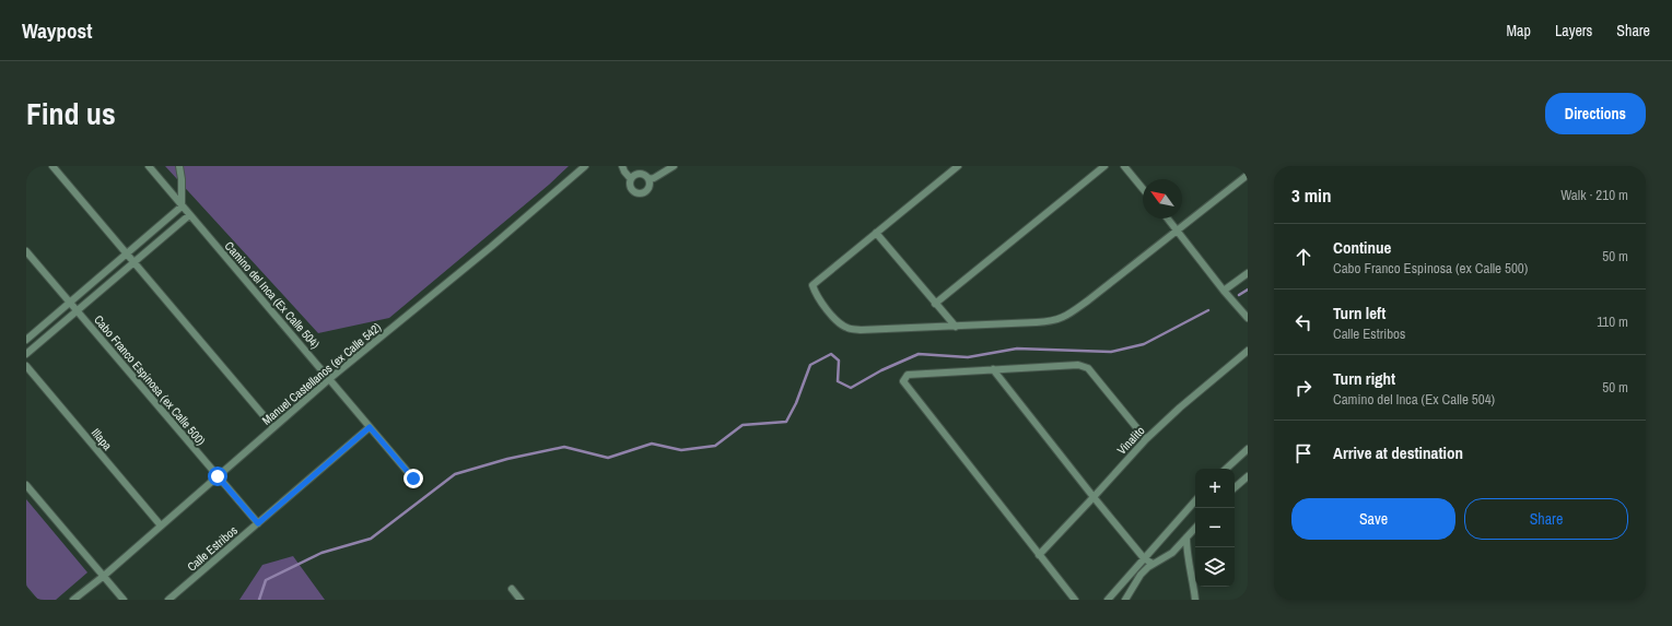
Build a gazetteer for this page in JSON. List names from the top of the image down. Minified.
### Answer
{"streets":{"street":["Camino del Inca (Ex Calle 504)","Manuel Castellanos (ex Calle 542)","Cabo Franco Espinosa (ex Calle 500)","Illapa","Vinalito","Calle Estribos"]},"crossings":[["Camino del Inca (Ex Calle 504)","Manuel Castellanos (ex Calle 542)"],["Camino del Inca (Ex Calle 504)","Calle Estribos"],["Manuel Castellanos (ex Calle 542)","Cabo Franco Espinosa (ex Calle 500)"],["Manuel Castellanos (ex Calle 542)","Illapa"],["Cabo Franco Espinosa (ex Calle 500)","Calle Estribos"]],"north":"top left","page":{"header":"Waypost","nav":["Map","Layers","Share"],"title":"Find us","buttons":["Directions",["Save","Share"]],"heading":["3 min","Walk · 210 m"],"list":[["Continue","Cabo Franco Espinosa (ex Calle 500)","50 m"],["Turn left","Calle Estribos","110 m"],["Turn right","Camino del Inca (Ex Calle 504)","50 m"],"Arrive at destination"],"map_buttons":["+","−"]}}
